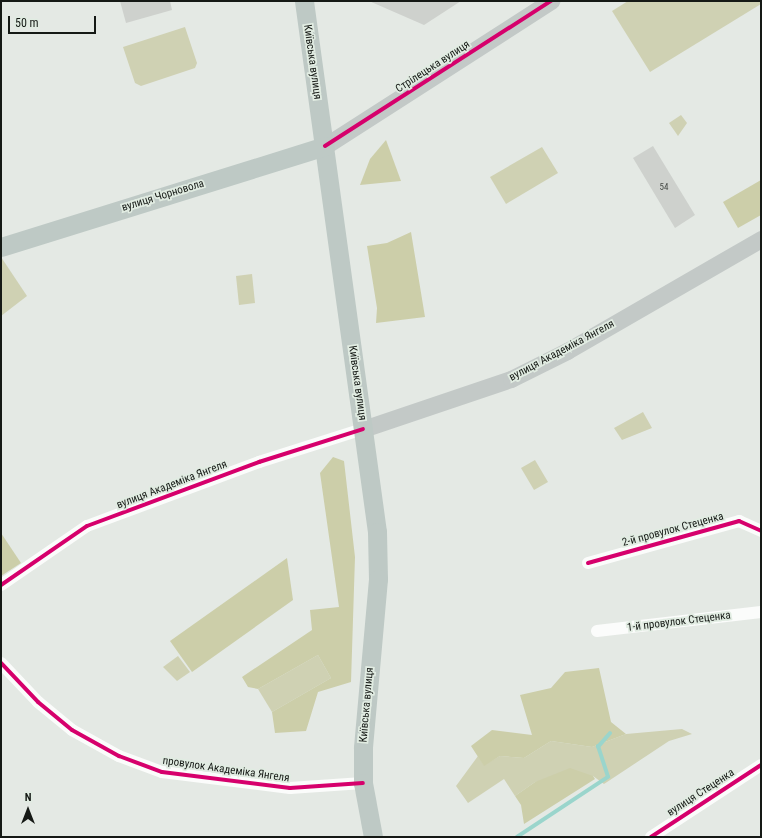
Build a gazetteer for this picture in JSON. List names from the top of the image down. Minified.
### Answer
{"streets":{"main road":["Київська вулиця","Стрілецька вулиця","вулиця Чорновола","вулиця Академіка Янгеля"],"street":["2-й провулок Стеценка","1-й провулок Стеценка","провулок Академіка Янгеля","вулиця Стеценка"]},"crossings":[["Київська вулиця","Стрілецька вулиця"],["Київська вулиця","вулиця Чорновола"],["Київська вулиця","вулиця Академіка Янгеля"],["Київська вулиця","провулок Академіка Янгеля"],["Стрілецька вулиця","вулиця Чорновола"]],"house_numbers":["54"],"scale_bar":"50 m","north":"top"}
